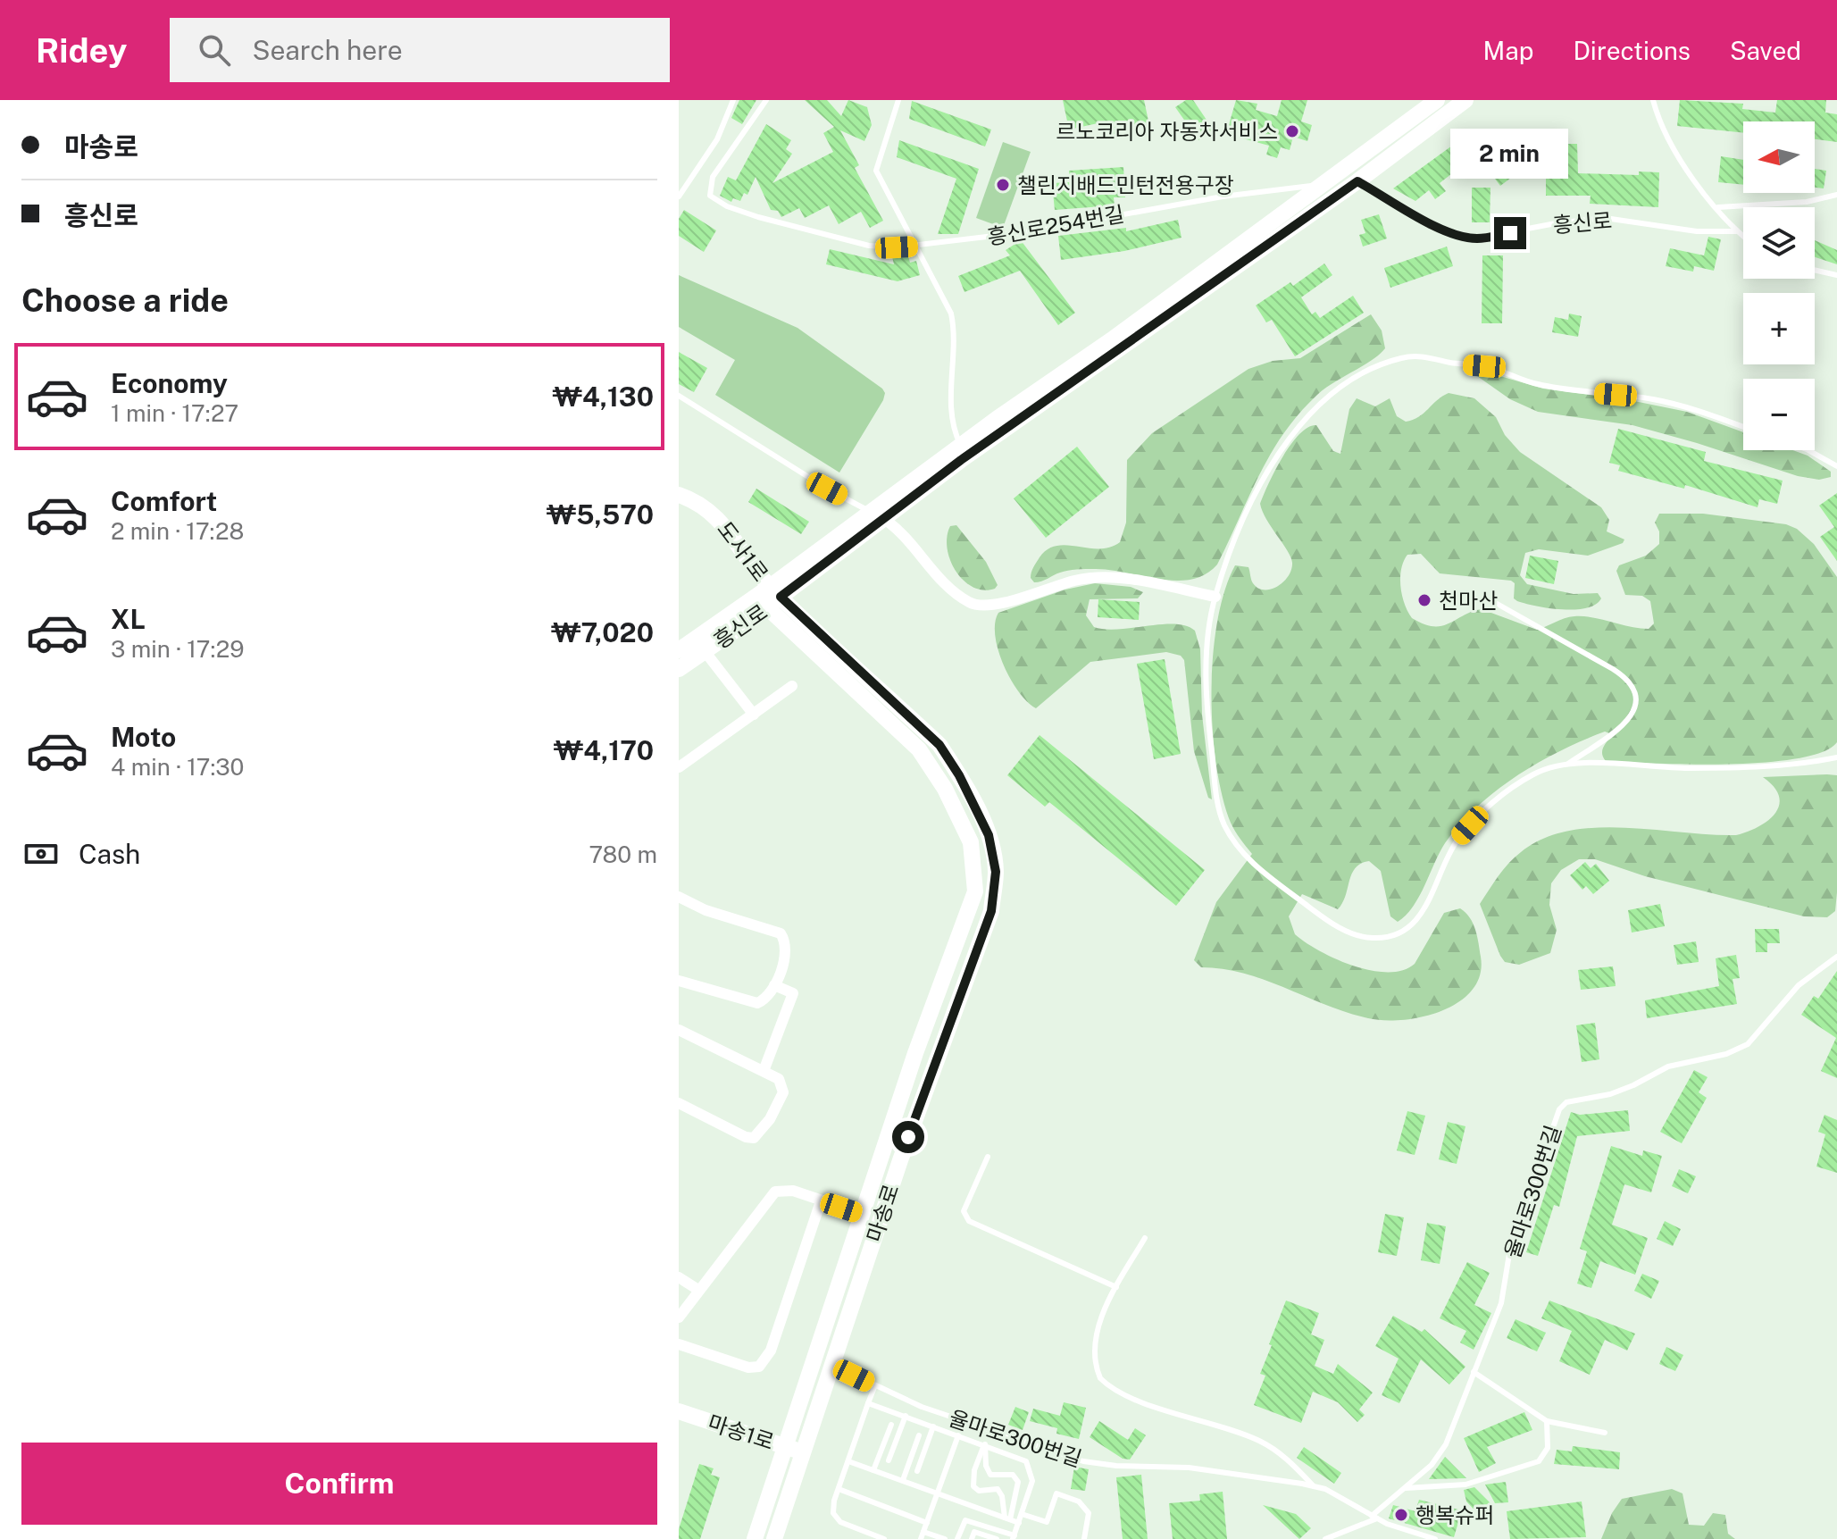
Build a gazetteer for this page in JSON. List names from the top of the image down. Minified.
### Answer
{"streets":{"street":["흥신로","도사1로","마송로","마송1로"],"lane":["흥신로254번길","율마로300번길"]},"crossings":[["흥신로","흥신로254번길"],["흥신로","도사1로"],["흥신로","마송로"],["도사1로","마송로"],["율마로300번길","마송로"],["마송로","마송1로"]],"places":["르노코리아 자동차서비스","챌린지배드민턴전용구장","천마산","행복슈퍼"],"north":"left","page":{"header":"Ridey","search":"Search here","nav":["Map","Directions","Saved"],"banner":["마송로","흥신로"],"map_buttons":["+","−"],"bubble":"2 min","heading":"Choose a ride","list":[{"name":"Economy","note":"1 min · 17:27","value":"₩4,130"},{"name":"Comfort","note":"2 min · 17:28","value":"₩5,570"},{"name":"XL","note":"3 min · 17:29","value":"₩7,020"},{"name":"Moto","note":"4 min · 17:30","value":"₩4,170"}],"pay":["Cash","780 m"],"buttons":"Confirm"}}
